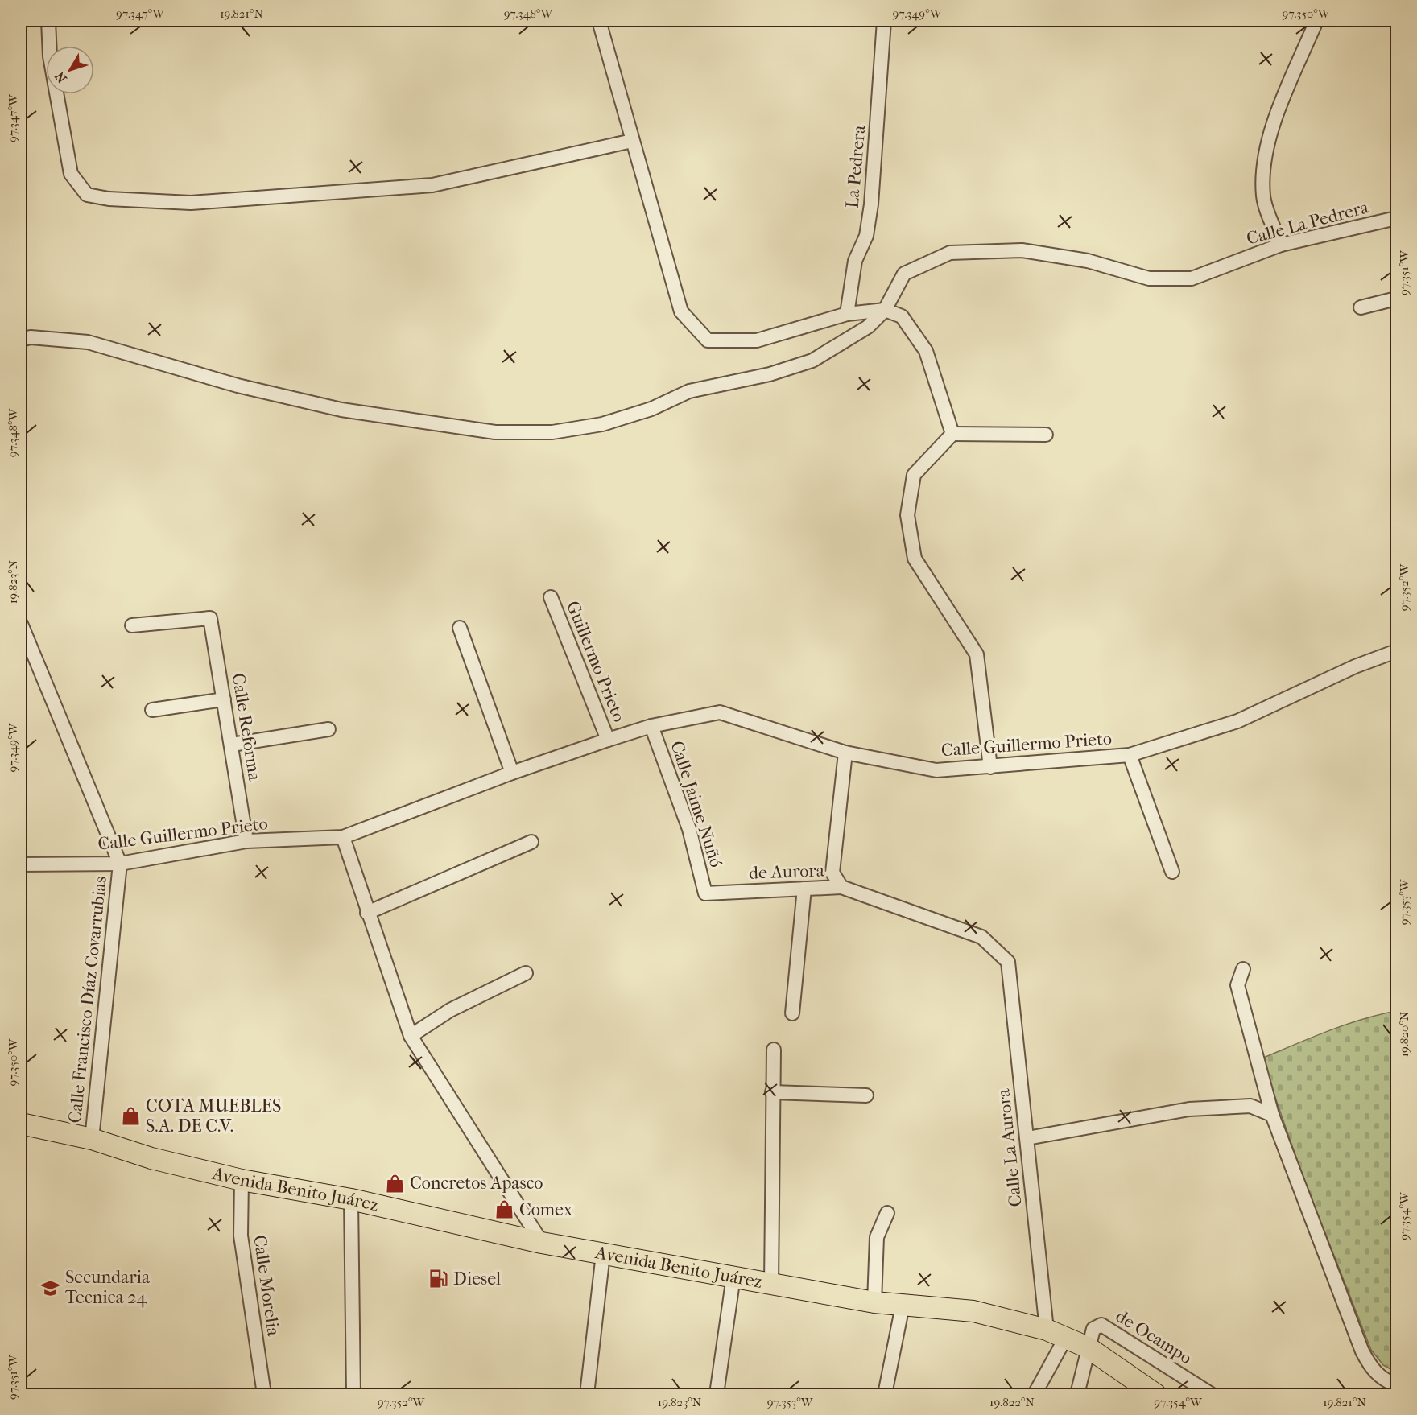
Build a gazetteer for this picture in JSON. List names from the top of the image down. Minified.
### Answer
{"streets":{"main road":["Avenida Benito Juárez"],"street":["La Pedrera","Calle La Pedrera","Guillermo Prieto","Calle Reforma","Calle Guillermo Prieto","Calle Jaime Nuñó","de Aurora","Calle Francisco Díaz Covarrubias","Calle La Aurora","Calle Morelia","de Ocampo"]},"crossings":[["Guillermo Prieto","Calle Guillermo Prieto"],["Calle Reforma","Calle Guillermo Prieto"],["Calle Guillermo Prieto","Calle Jaime Nuñó"],["Calle Guillermo Prieto","Calle Francisco Díaz Covarrubias"],["Calle Jaime Nuñó","de Aurora"],["de Aurora","Calle La Aurora"],["Calle Francisco Díaz Covarrubias","Avenida Benito Juárez"],["Calle La Aurora","Avenida Benito Juárez"],["Avenida Benito Juárez","Calle Morelia"],["Avenida Benito Juárez","de Ocampo"]],"places":{"shop":["COTA MUEBLES S.A. DE C.V.","Concretos Apasco","Comex"],"fuel station":["Diesel"],"school or university":["Secundaria Tecnica 24"]},"north":"bottom left","coordinates":["97.347°W","19.821°N","97.348°W","97.349°W","97.350°W","97.351°W","19.823°N","97.352°W","97.353°W","19.820°N","97.354°W","19.822°N"]}
